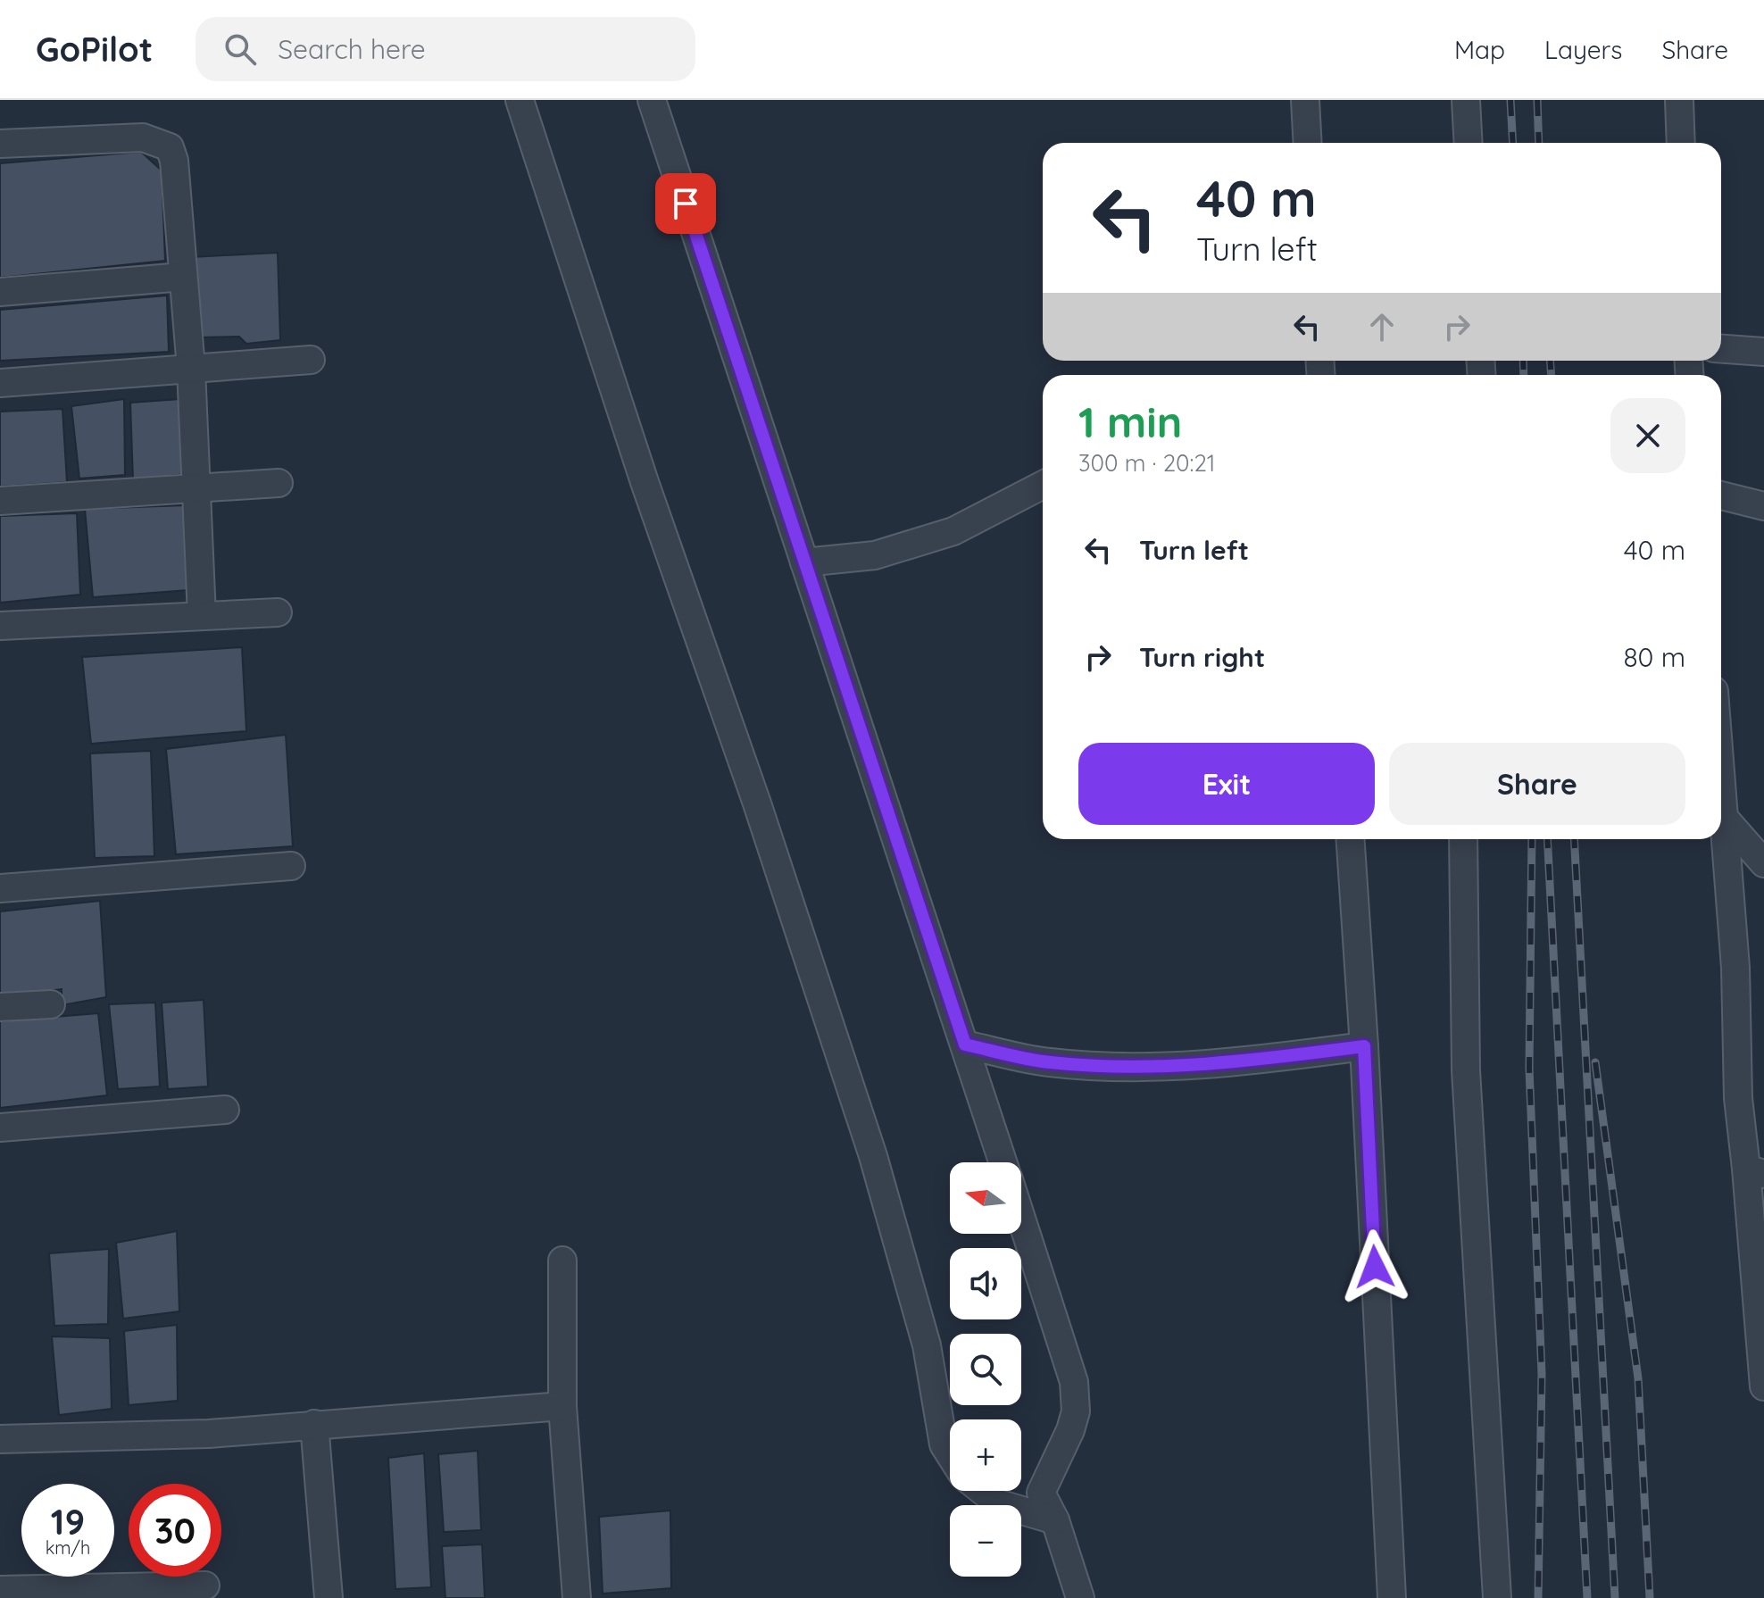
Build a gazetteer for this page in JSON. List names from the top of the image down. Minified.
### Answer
{"north":"left","page":{"header":"GoPilot","search":"Search here","nav":["Map","Layers","Share"],"turn":["40 m","Turn left"],"heading":["1 min","300 m · 20:21"],"list":[{"name":"Turn left","value":"40 m"},{"name":"Turn right","value":"80 m"}],"buttons":["Exit","Share"],"map_buttons":["+","−"],"speed":"19 km/h","limit":"30"}}
